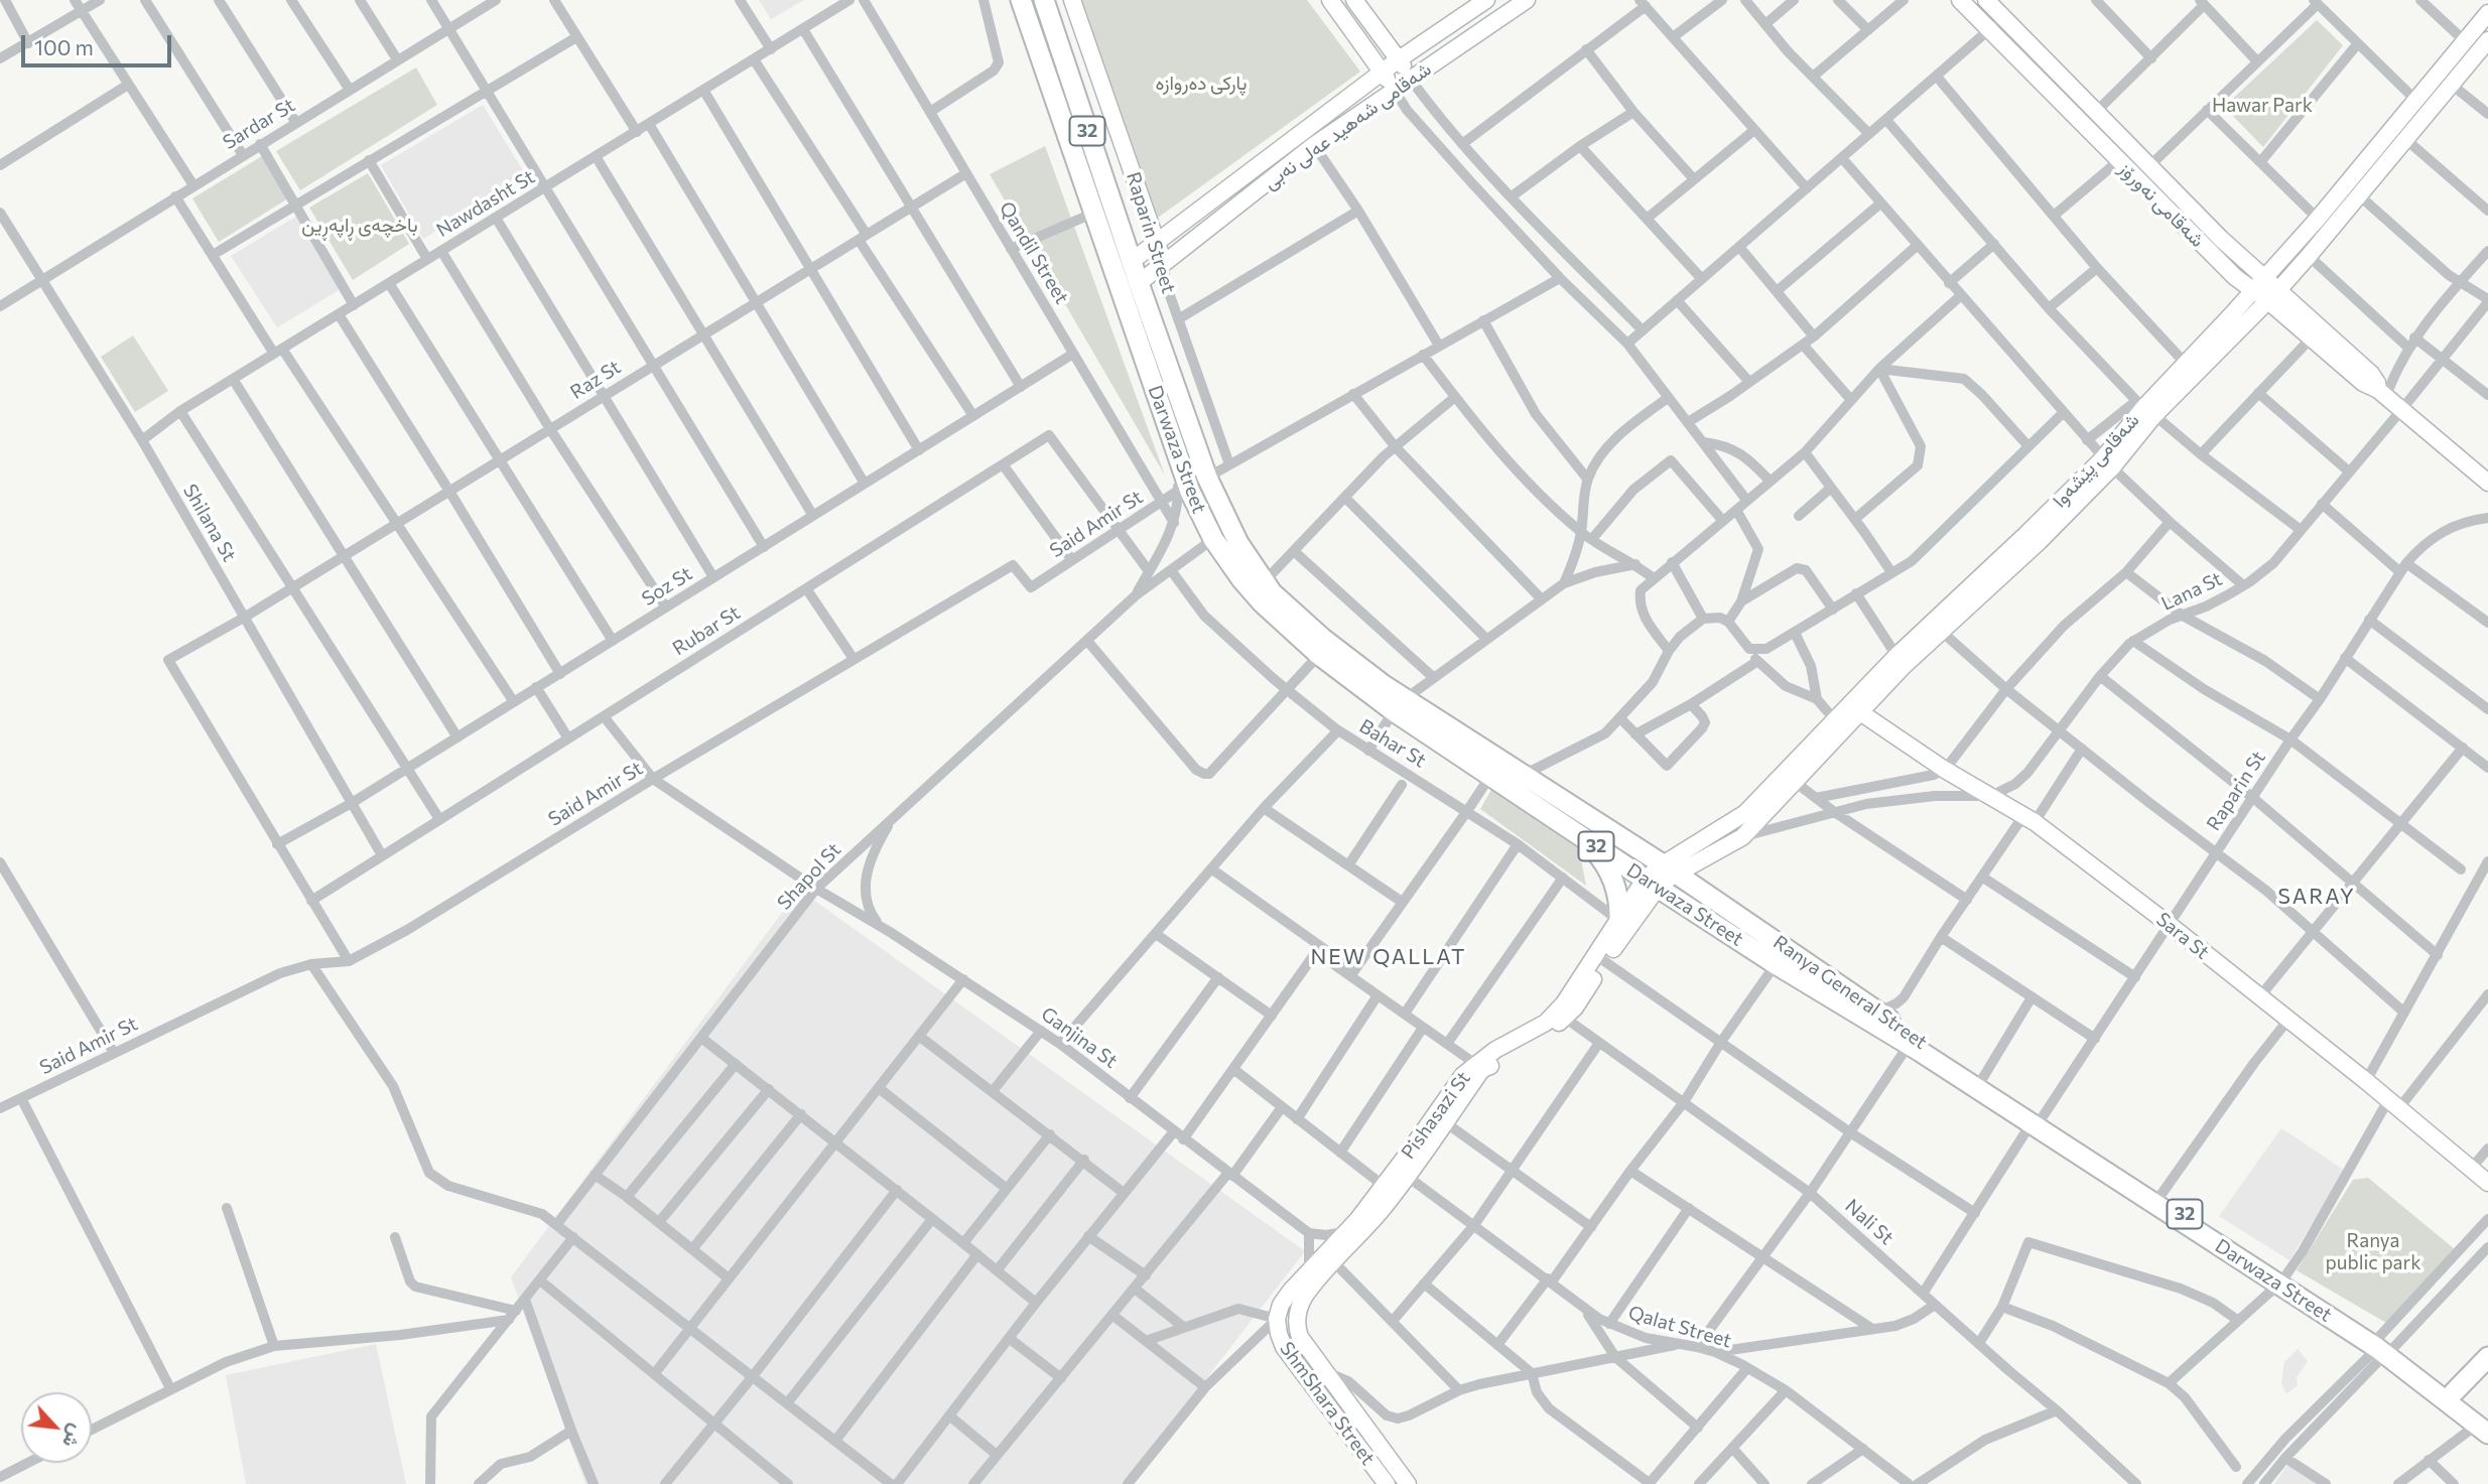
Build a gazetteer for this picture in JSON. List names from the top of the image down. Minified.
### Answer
{"streets":{"highway":["32","Darwaza Street","Ranya General Street"],"main road":["شەقامی شەهید عەلی نەبی","شەقامی نەورۆز","Raparin Street","شەقامی پێشەوا","Sara St","Pishasazi St","ShmShara Street"],"street":["Sardar St","Nawdasht St","Qandil Street","Raz St","Shilana St","Said Amir St","Soz St","Lana St","Rubar St","Bahar St","Raparin St","Shapol St","Ganjina St","Nali St","Qalat Street"]},"crossings":[["Sardar St","Shilana St"],["شەقامی شەهید عەلی نەبی","32"],["شەقامی شەهید عەلی نەبی","Raparin Street"],["شەقامی شەهید عەلی نەبی","Ranya General Street"],["32","Ranya General Street"],["Nawdasht St","Shilana St"],["شەقامی نەورۆز","شەقامی پێشەوا"],["شەقامی نەورۆز","Lana St"],["Qandil Street","Raz St"],["Qandil Street","Said Amir St"],["Qandil Street","Soz St"],["Raz St","Shilana St"],["Raz St","Soz St"],["Darwaza Street","Raparin St"],["Darwaza Street","Ranya General Street"],["Darwaza Street","Pishasazi St"],["شەقامی پێشەوا","Sara St"],["شەقامی پێشەوا","Ranya General Street"],["شەقامی پێشەوا","Pishasazi St"],["Shilana St","Soz St"],["Shilana St","Rubar St"],["Said Amir St","Rubar St"],["Said Amir St","Ganjina St"],["Lana St","Sara St"],["Rubar St","Ganjina St"],["Bahar St","Pishasazi St"],["Raparin St","Sara St"],["Raparin St","Ranya General Street"],["Raparin St","Nali St"],["Shapol St","Ganjina St"],["Ranya General Street","Pishasazi St"],["Pishasazi St","Nali St"],["Pishasazi St","Qalat Street"],["Pishasazi St","ShmShara Street"]],"districts":["SARAY","NEW QALLAT"],"parks":["پارکی دەروازە","Hawar Park","باخچەی ڕاپەڕین","Ranya public park"],"scale_bar":"100 m","north":"bottom right"}
